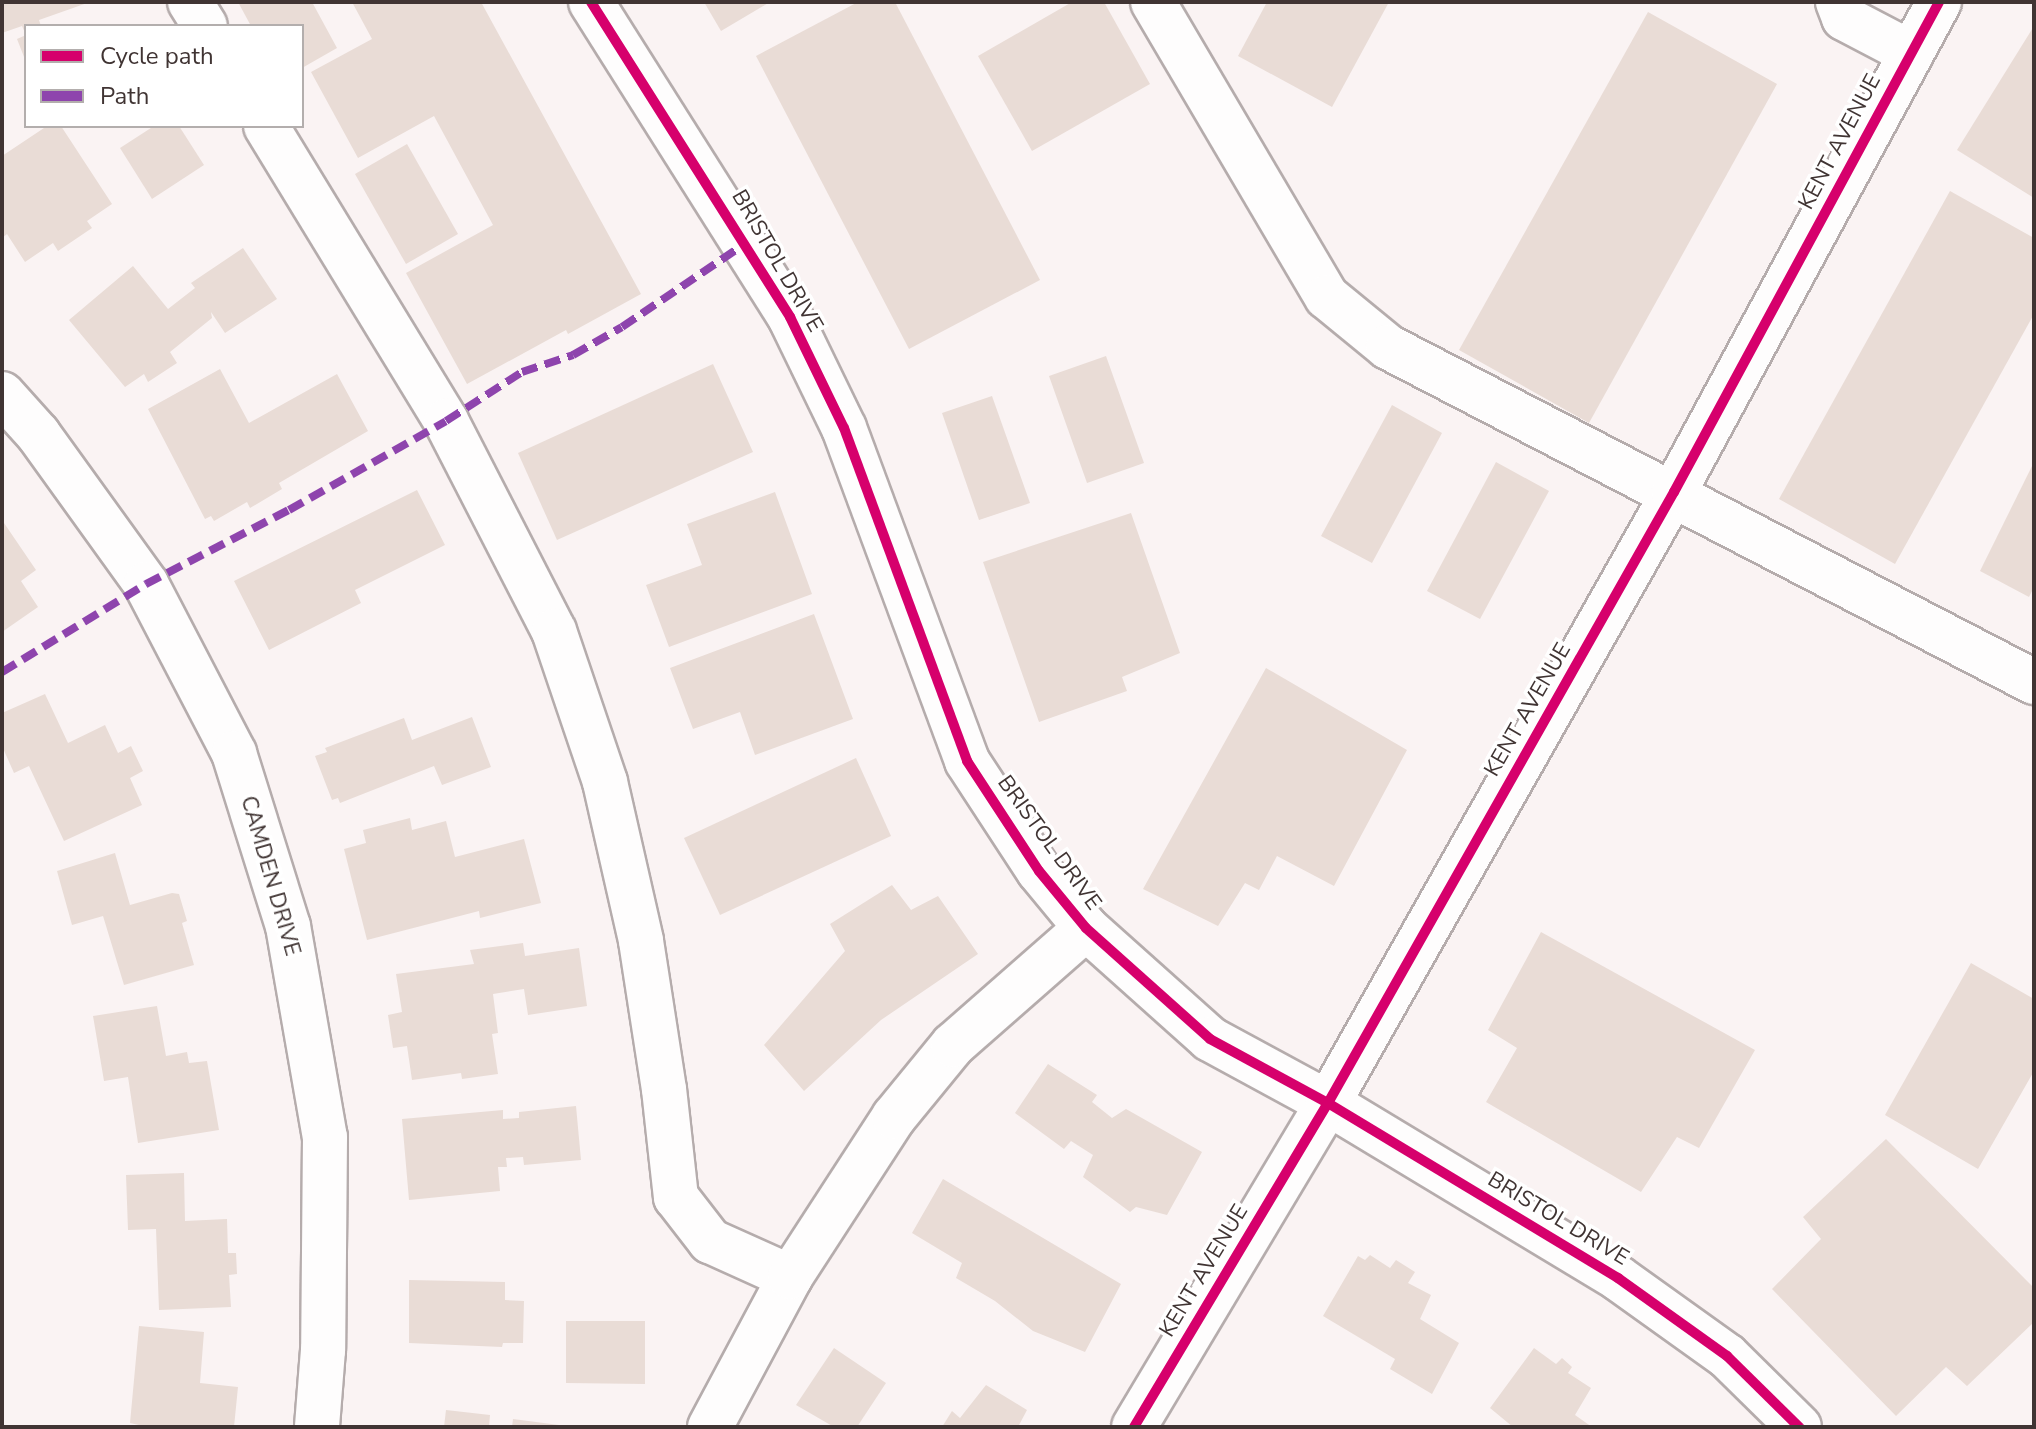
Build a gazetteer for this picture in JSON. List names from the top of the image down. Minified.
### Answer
{"streets":{"street":["KENT AVENUE","BRISTOL DRIVE","CAMDEN DRIVE"]},"crossings":[["KENT AVENUE","BRISTOL DRIVE"]],"legend":["Cycle path","Path"]}
